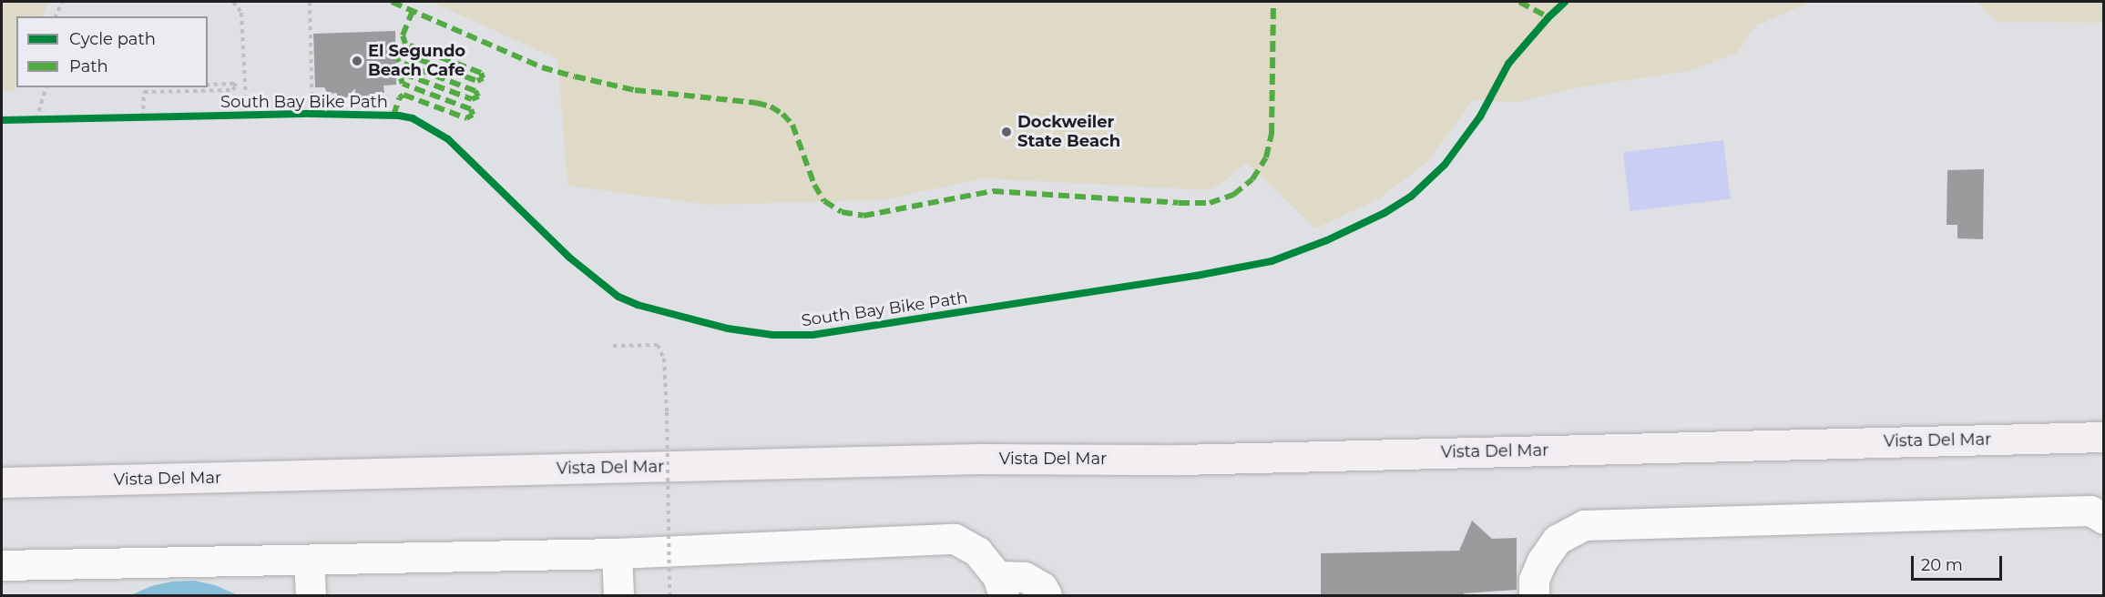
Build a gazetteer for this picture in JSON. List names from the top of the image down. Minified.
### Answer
{"streets":{"main road":["Vista Del Mar"],"cycle path":["South Bay Bike Path"]},"places":["El Segundo Beach Cafe","Dockweiler State Beach"],"legend":["Cycle path","Path"],"scale_bar":"20 m"}
